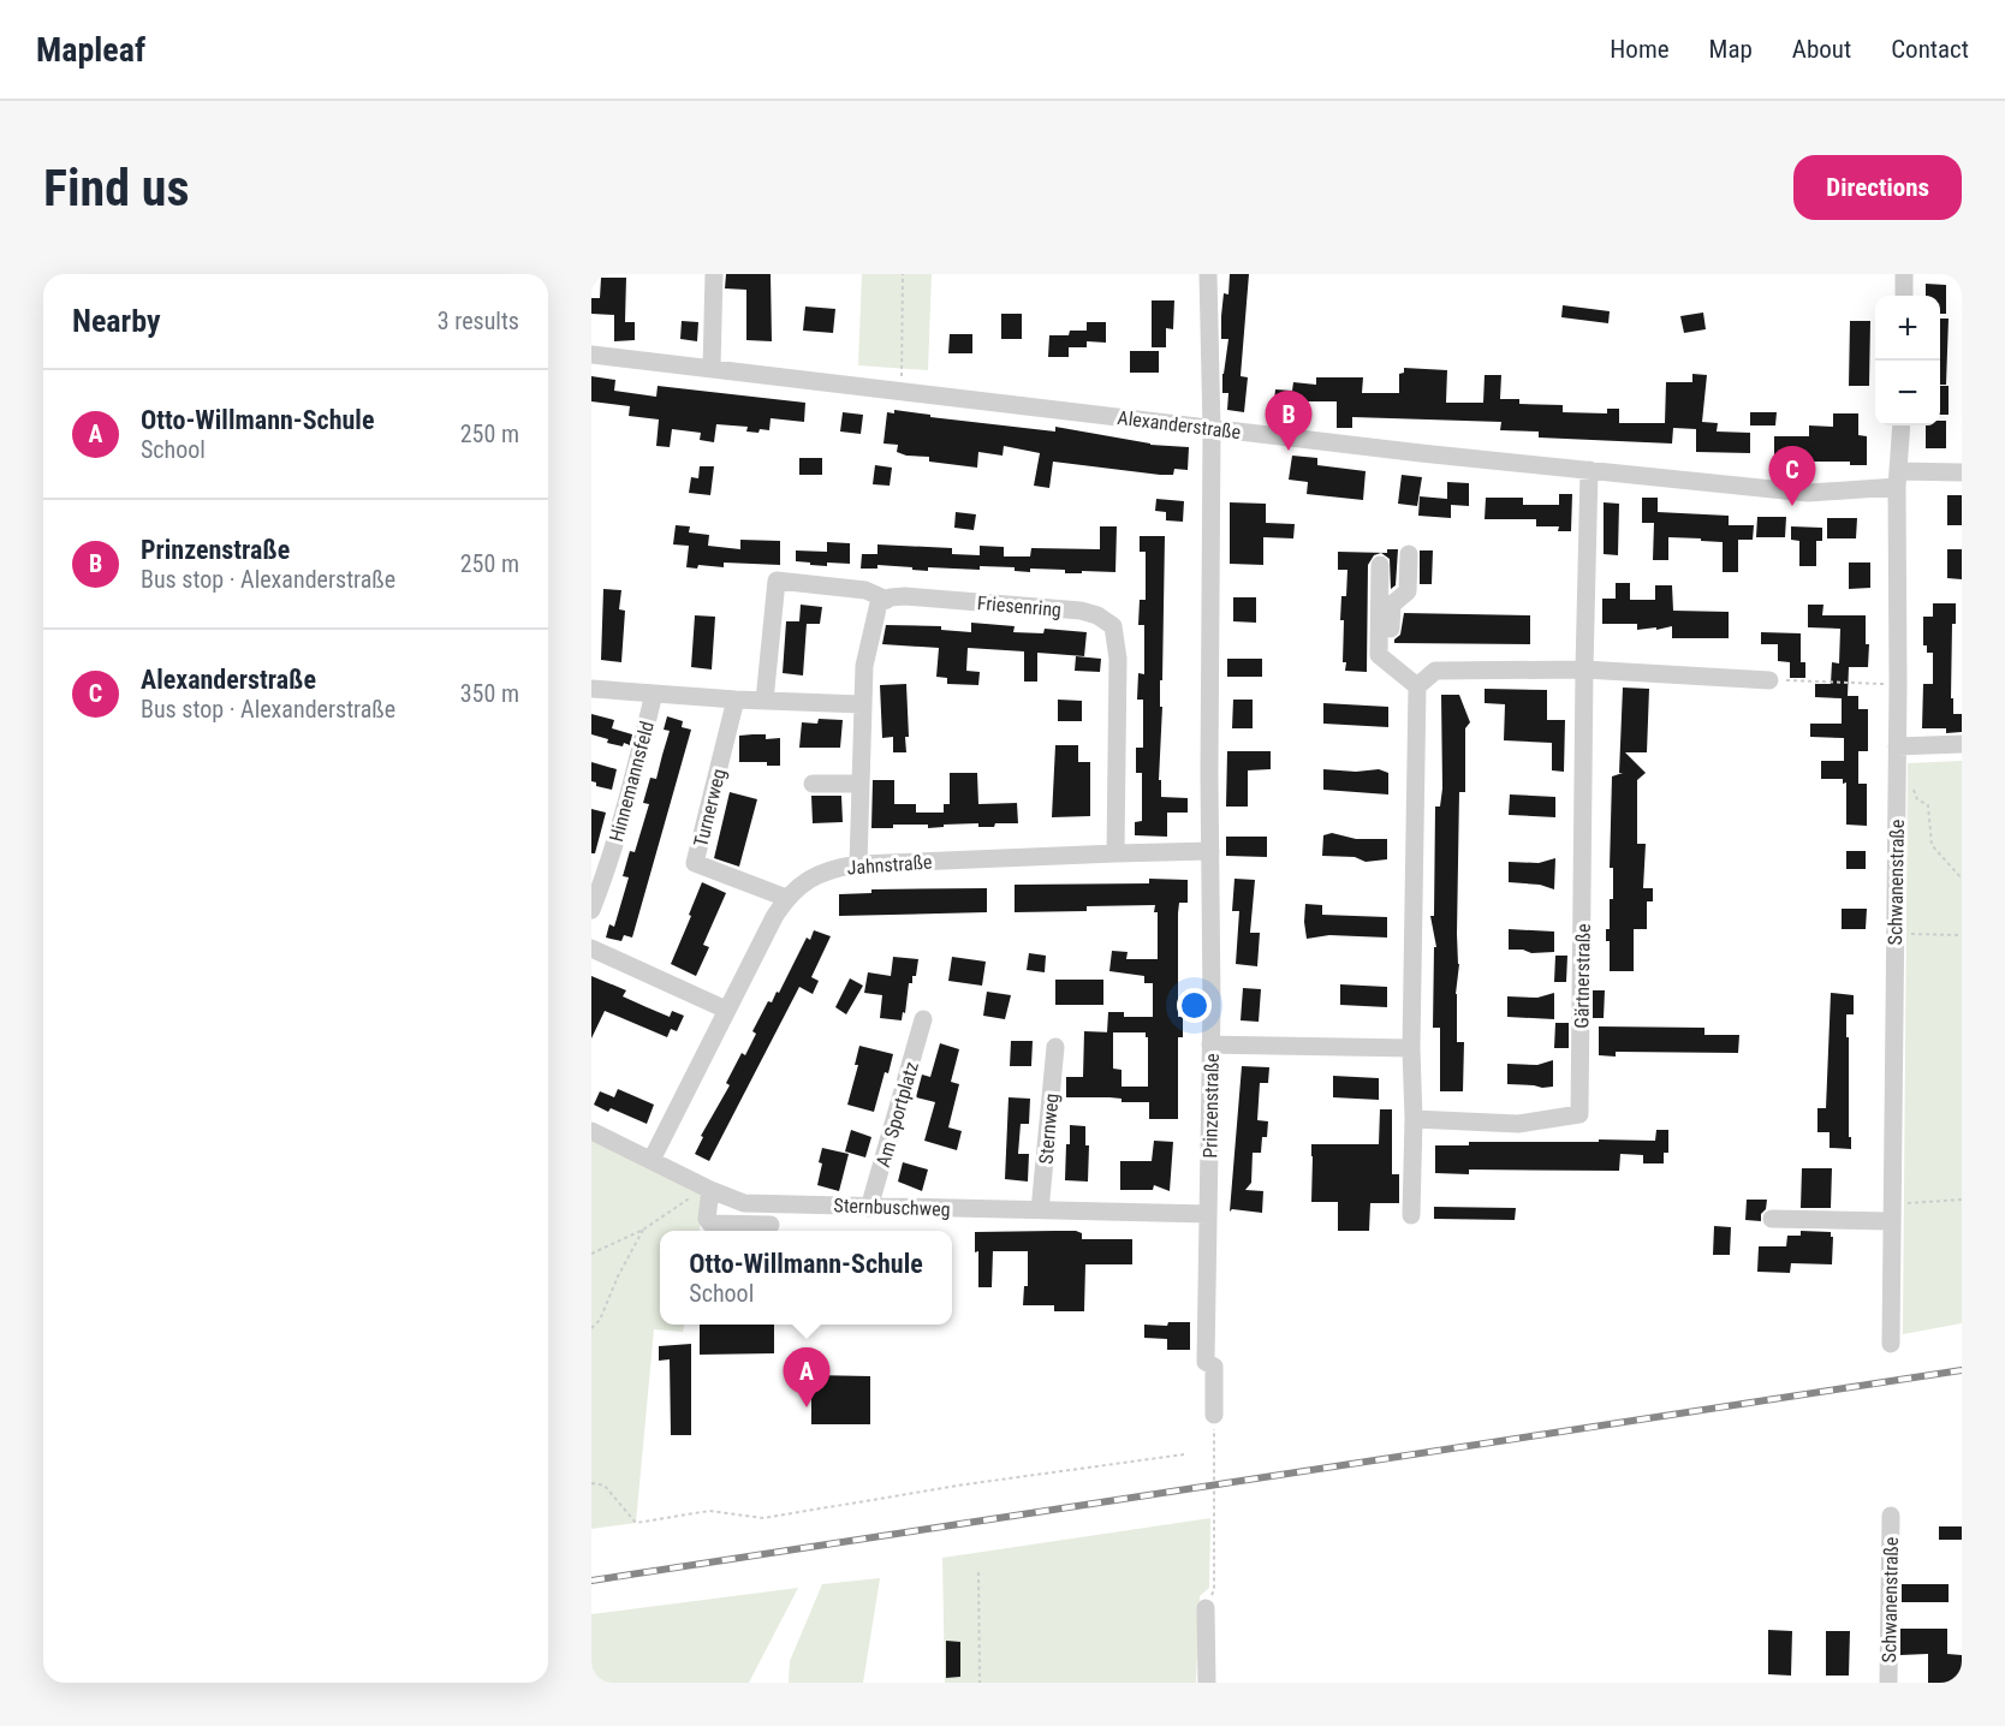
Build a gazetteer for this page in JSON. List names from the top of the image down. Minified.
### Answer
{"streets":{"street":["Alexanderstraße","Friesenring","Hinnemannsfeld","Turnerweg","Jahnstraße","Schwanenstraße","Gärtnerstraße","Prinzenstraße","Am Sportplatz","Sternweg","Sternbuschweg"]},"crossings":[["Alexanderstraße","Schwanenstraße"],["Alexanderstraße","Gärtnerstraße"],["Alexanderstraße","Prinzenstraße"],["Friesenring","Jahnstraße"],["Turnerweg","Jahnstraße"],["Jahnstraße","Prinzenstraße"],["Jahnstraße","Sternbuschweg"],["Prinzenstraße","Sternbuschweg"],["Am Sportplatz","Sternbuschweg"],["Sternweg","Sternbuschweg"]],"page":{"header":"Mapleaf","nav":["Home","Map","About","Contact"],"buttons":"Directions","title":"Find us","heading":["Nearby","3 results"],"map_buttons":["+","−"],"list":[{"mark":"A","name":"Otto-Willmann-Schule","note":"School","value":"250 m"},{"mark":"B","name":"Prinzenstraße","note":"Bus stop · Alexanderstraße","value":"250 m"},{"mark":"C","name":"Alexanderstraße","note":"Bus stop · Alexanderstraße","value":"350 m"}],"pins":["B","C","A"],"popup":["Otto-Willmann-Schule","School"]}}
